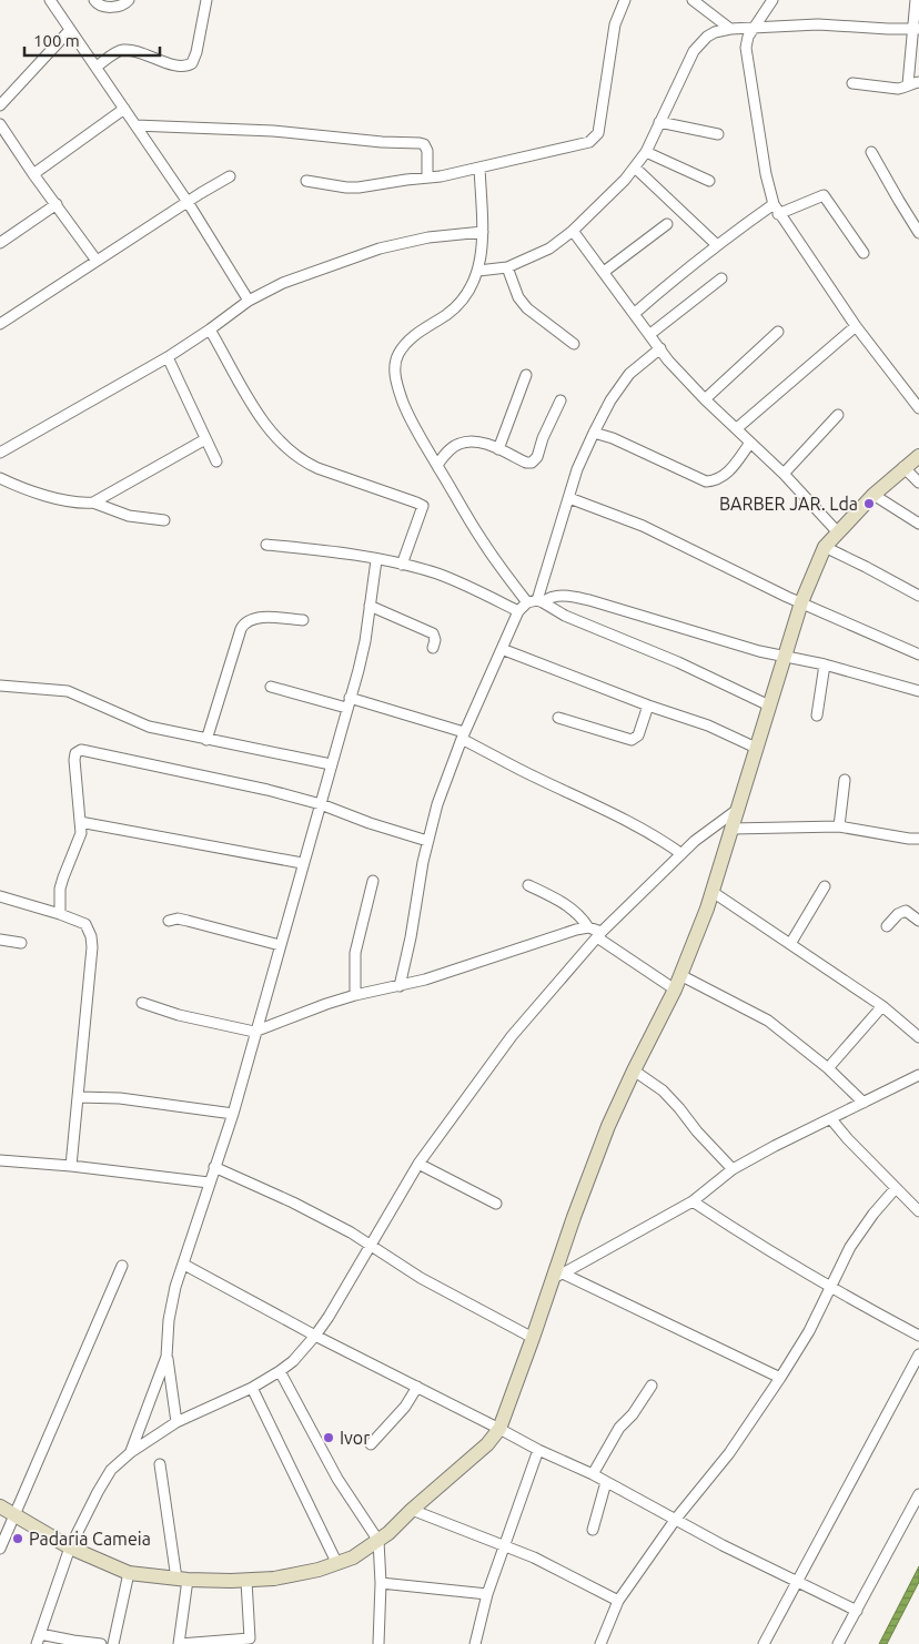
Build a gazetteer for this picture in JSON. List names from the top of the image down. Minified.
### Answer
{"places":["BARBER JAR. Lda","Ivor","Padaria Cameia"],"scale_bar":"100 m"}
